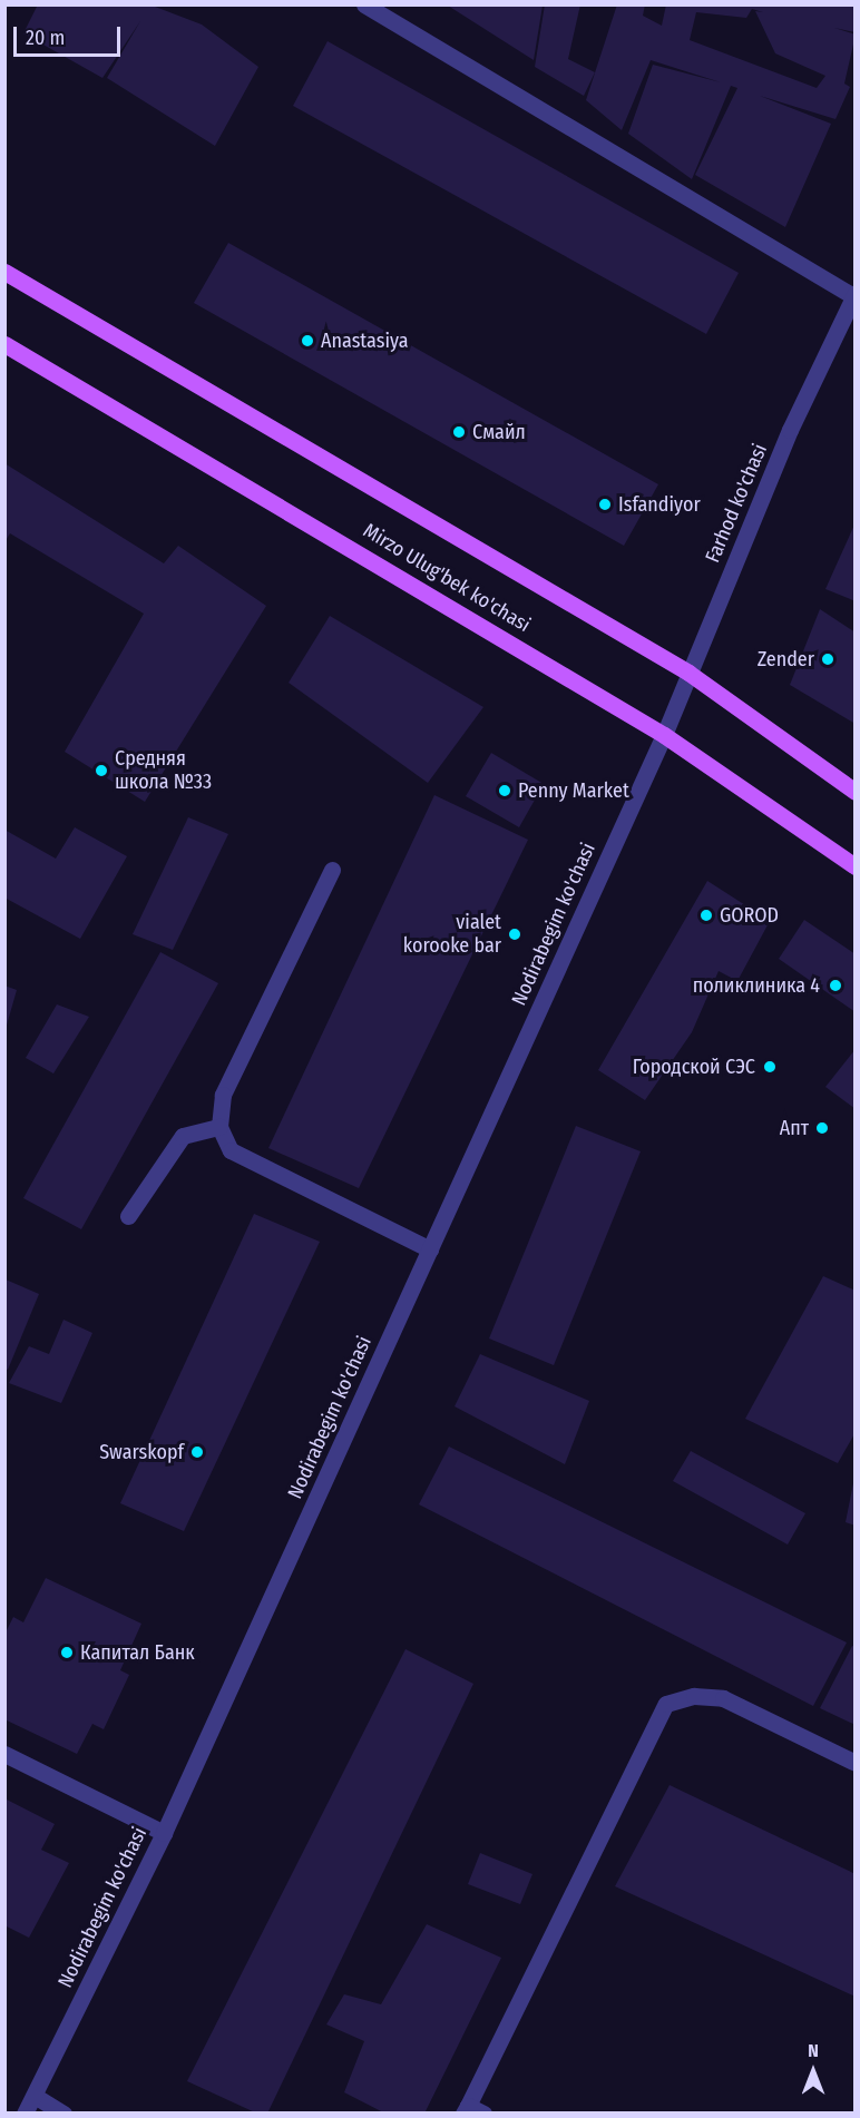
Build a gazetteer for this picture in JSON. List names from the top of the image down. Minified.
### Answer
{"streets":{"main road":["Mirzo Ulug'bek ko'chasi"],"street":["Farhod ko'chasi","Nodirabegim ko'chasi"]},"crossings":[["Farhod ko'chasi","Mirzo Ulug'bek ko'chasi"],["Farhod ko'chasi","Nodirabegim ko'chasi"],["Mirzo Ulug'bek ko'chasi","Nodirabegim ko'chasi"]],"places":["Anastasiya","Смайл","Isfandiyor","Zender","Средняя школа №33","Penny Market","GOROD","vialet korooke bar","поликлиника 4","Городской СЭС","Апт","Swarskopf","Капитал Банк"],"scale_bar":"20 m","north":"top"}
